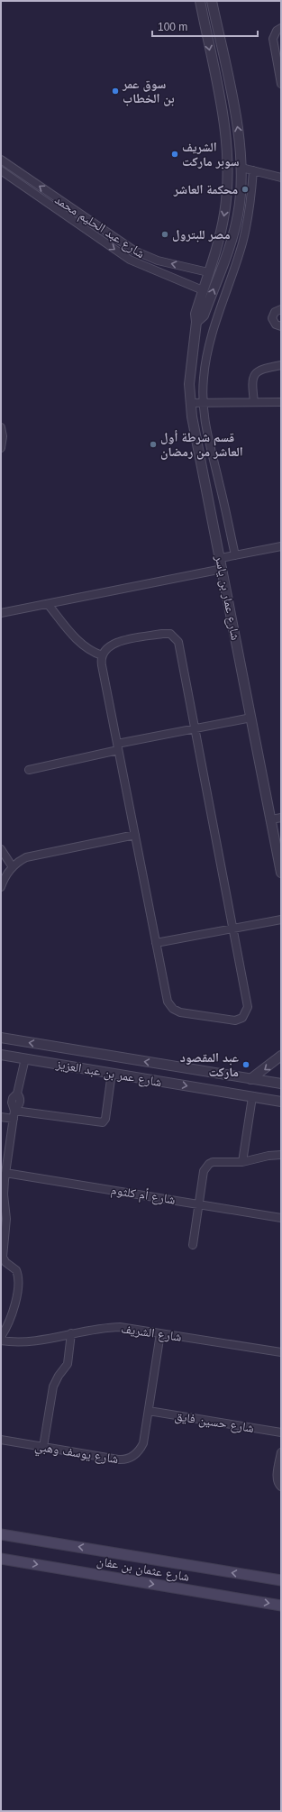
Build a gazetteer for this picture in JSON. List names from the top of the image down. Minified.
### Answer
{"streets":{"main road":["شارع عثمان بن عفان"],"street":["شارع عبد الحليم محمد","شارع عمار بن ياسر","شارع عمر بن عبد العزيز","شارع أم كلثوم","شارع الشريف","شارع حسين فايق","شارع يوسف وهبي"]},"crossings":[["شارع عبد الحليم محمد","شارع عمار بن ياسر"],["شارع الشريف","شارع يوسف وهبي"],["شارع حسين فايق","شارع يوسف وهبي"]],"places":["سوق عمر بن الخطاب","الشريف سوبر ماركت","محكمة العاشر","مصر للبترول","قسم شرطة أول العاشر من رمضان","عبد المقصود ماركت"],"scale_bar":"100 m"}
